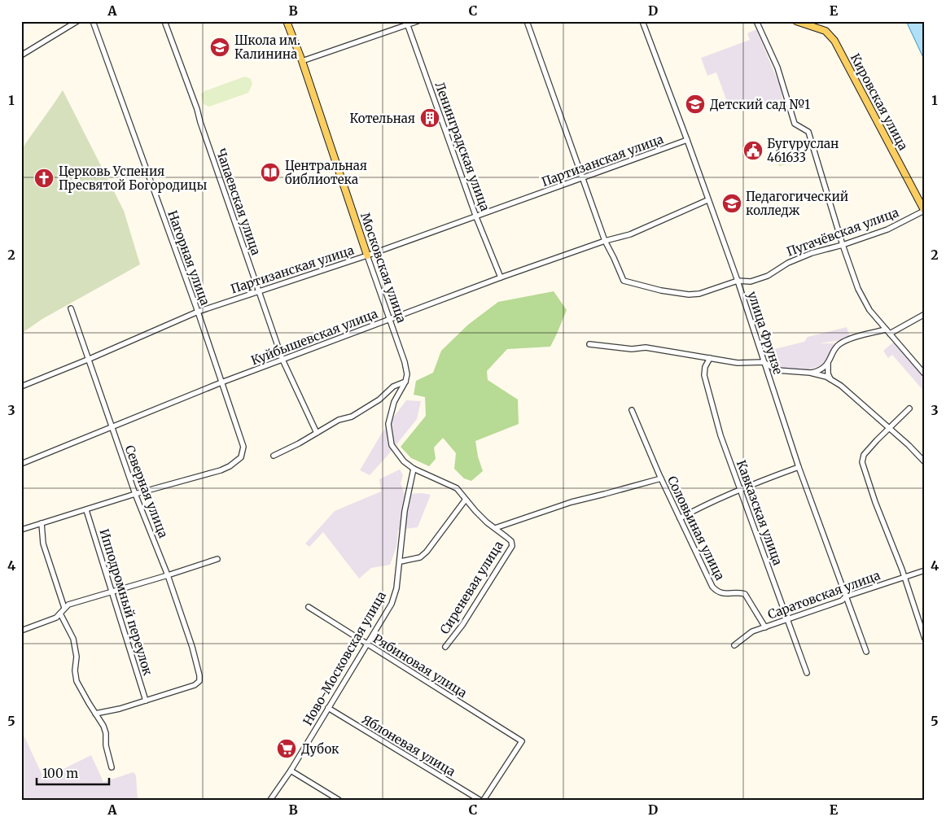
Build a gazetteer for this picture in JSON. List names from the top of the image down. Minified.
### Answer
{"streets":{"main road":["Кировская улица","Московская улица"],"street":["Ленинградская улица","Партизанская улица","Чапаевская улица","Пугачёвская улица","Нагорная улица","улица Фрунзе","Куйбышевская улица","Северная улица","Кавказская улица","Соловьиная улица","Сиреневая улица","Саратовская улица","Ипподромный переулок","Ново-Московская улица","Рябиновая улица","Яблоневая улица"]},"crossings":[["Кировская улица","Пугачёвская улица"],["Ленинградская улица","Партизанская улица"],["Ленинградская улица","Куйбышевская улица"],["Партизанская улица","Чапаевская улица"],["Партизанская улица","Нагорная улица"],["Партизанская улица","Московская улица"],["Партизанская улица","улица Фрунзе"],["Партизанская улица","Северная улица"],["Чапаевская улица","Куйбышевская улица"],["Пугачёвская улица","улица Фрунзе"],["Пугачёвская улица","Куйбышевская улица"],["Нагорная улица","Куйбышевская улица"],["Нагорная улица","Северная улица"],["Московская улица","Куйбышевская улица"],["Московская улица","Сиреневая улица"],["Московская улица","Ново-Московская улица"],["улица Фрунзе","Куйбышевская улица"],["улица Фрунзе","Саратовская улица"],["Куйбышевская улица","Северная улица"],["Северная улица","Ипподромный переулок"],["Кавказская улица","Саратовская улица"],["Соловьиная улица","Саратовская улица"],["Ново-Московская улица","Рябиновая улица"],["Ново-Московская улица","Яблоневая улица"]],"places":{"school or university":["Школа им. Калинина","Детский сад №1","Педагогический колледж"],"building":["Котельная"],"public building":["Бугуруслан 461633"],"library":["Центральная библиотека"],"church":["Церковь Успения Пресвятой Богородицы"],"supermarket":["Дубок"]},"scale_bar":"100 m","grid":{"columns":["A","B","C","D","E"],"rows":["1","2","3","4","5"]}}
